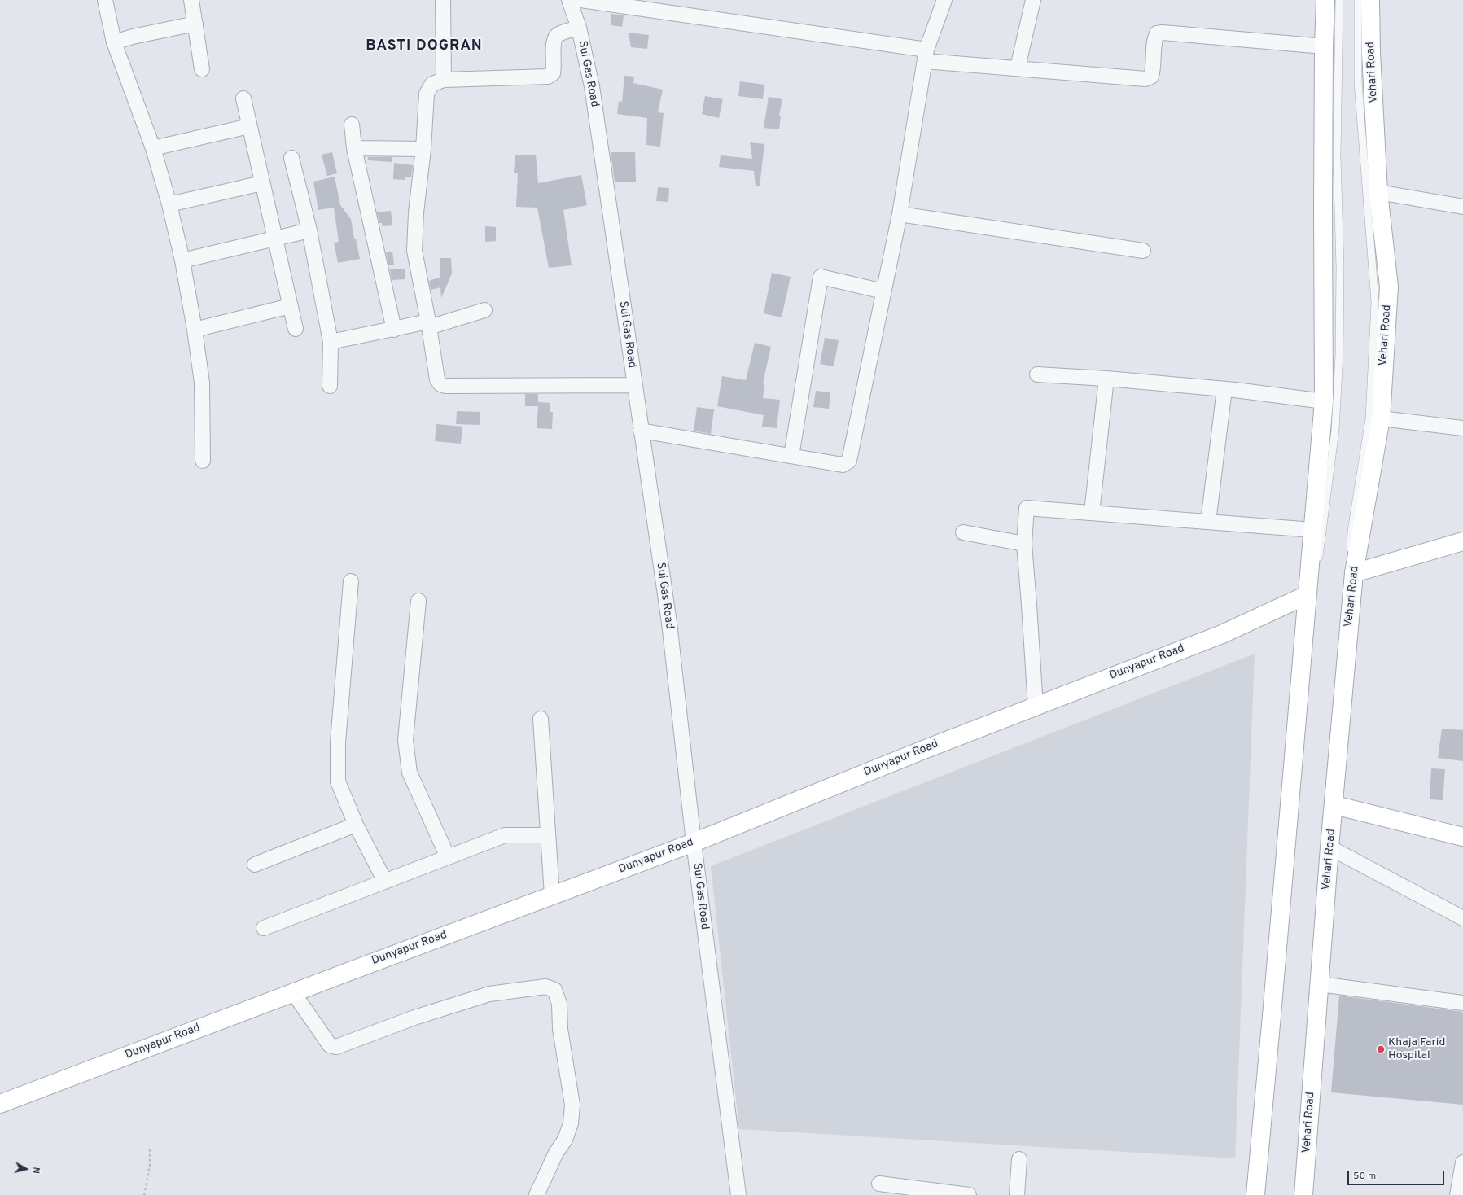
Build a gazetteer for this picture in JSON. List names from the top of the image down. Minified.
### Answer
{"streets":{"main road":["Vehari Road","Dunyapur Road"],"street":["Sui Gas Road"]},"crossings":[["Sui Gas Road","Dunyapur Road"]],"districts":["BASTI DOGRAN"],"places":["Khaja Farid Hospital"],"scale_bar":"50 m","north":"right"}
